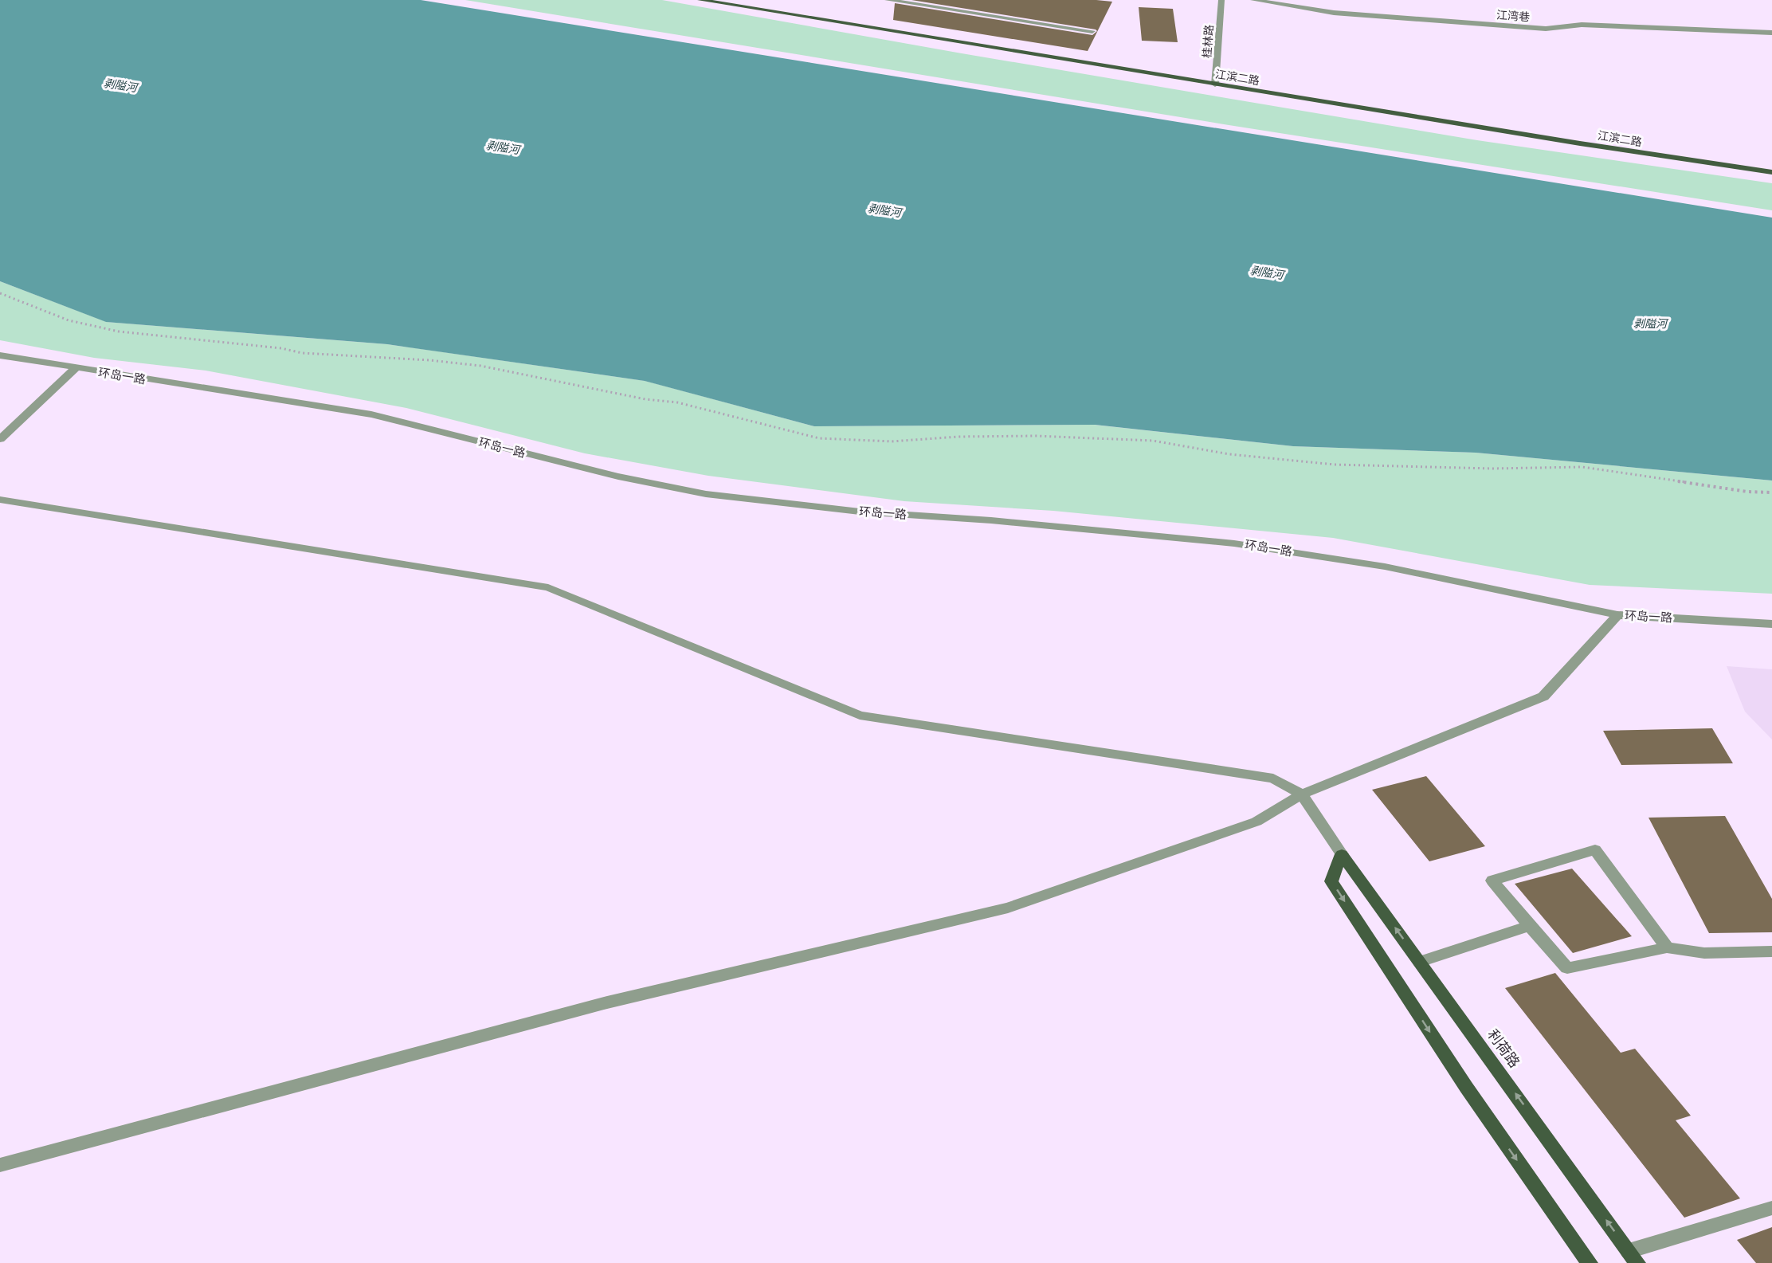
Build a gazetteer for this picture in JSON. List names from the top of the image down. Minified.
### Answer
{"streets":{"main road":["江滨二路","利荷路"],"street":["江湾巷","桂林路","环岛一路"]},"crossings":[["桂林路","江滨二路"]],"one_way":["利荷路"],"water":["剥隘河"]}
